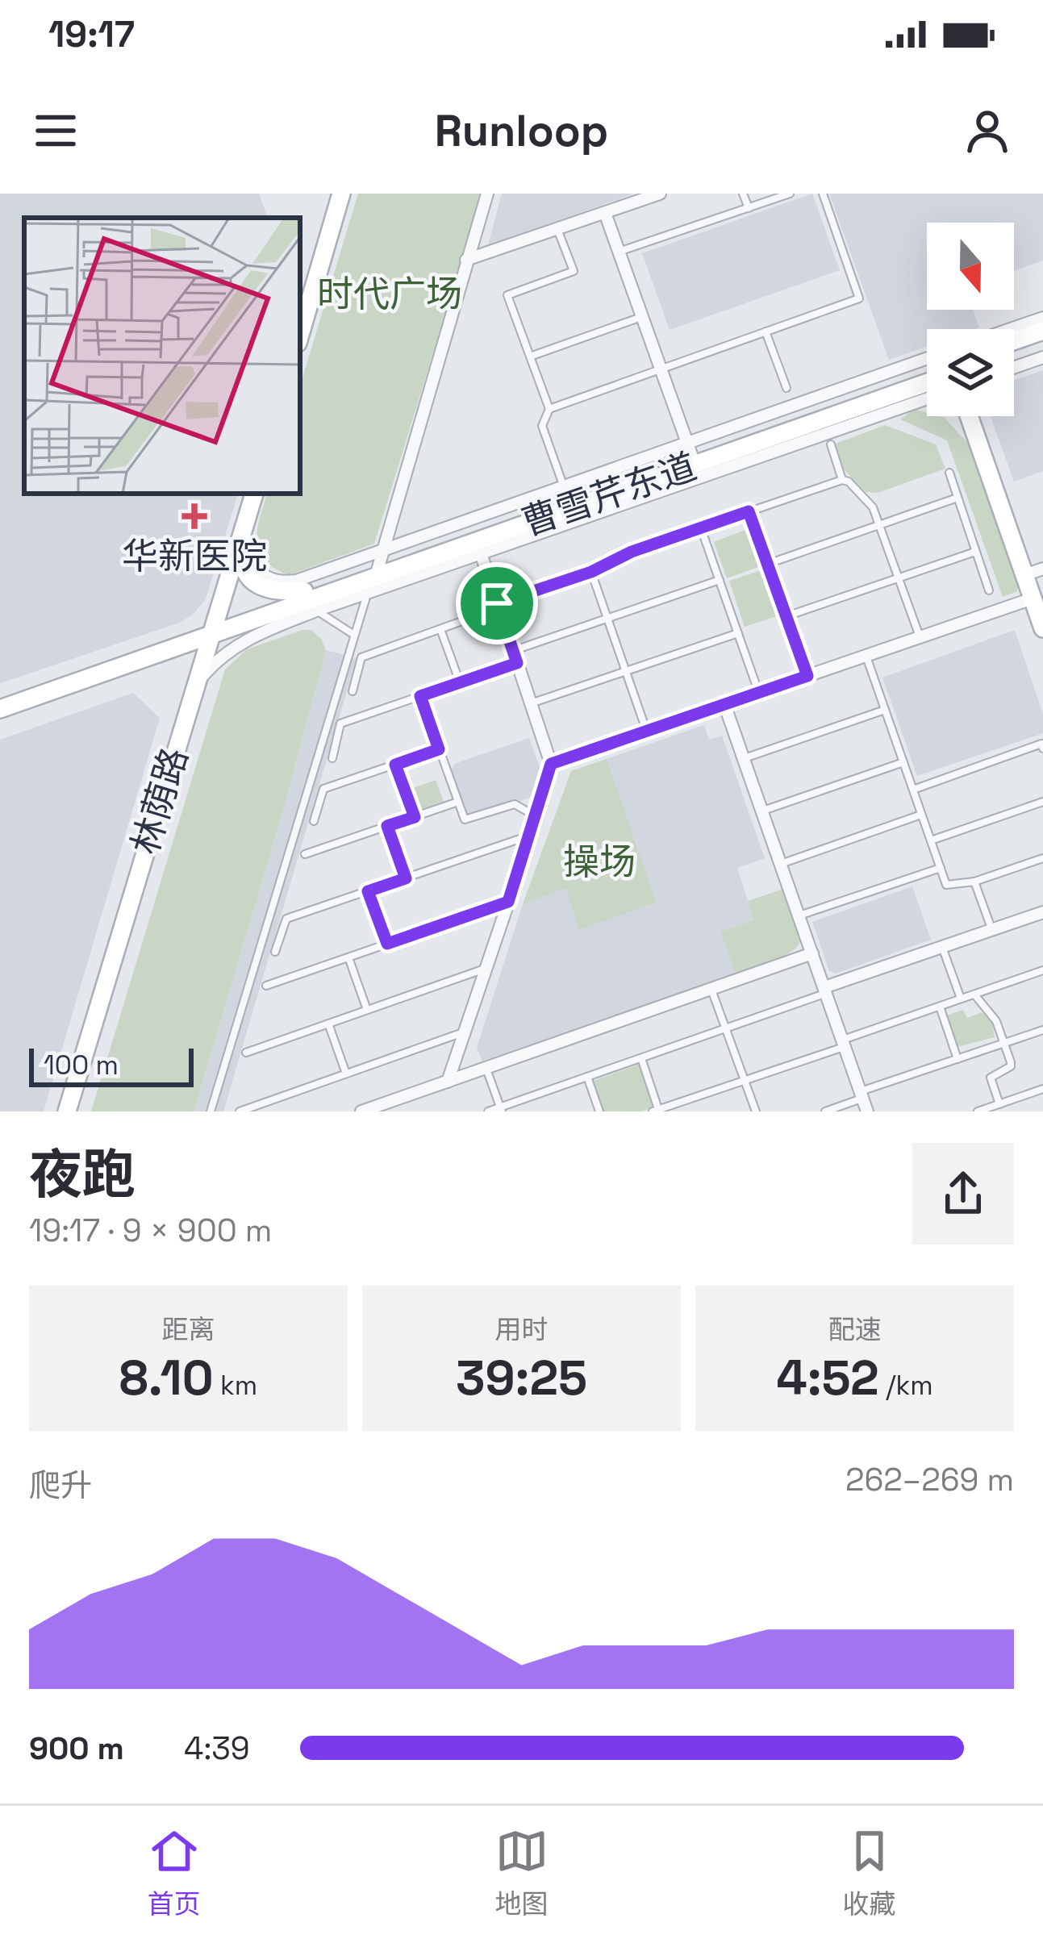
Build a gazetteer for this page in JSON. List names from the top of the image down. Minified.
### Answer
{"streets":{"main road":["曹雪芹东道","林荫路"]},"crossings":[["曹雪芹东道","林荫路"]],"parks":["时代广场","操场"],"places":{"health":["华新医院"]},"scale_bar":"100 m","north":"bottom","page":{"status":"19:17","header":"Runloop","scale":"100 m","heading":["夜跑","19:17 · 9 × 900 m"],"stats":[["距离","8.10 km"],["用时","39:25"],["配速","4:52 /km"]],"chart":["爬升","262–269 m"],"list":[{"name":"900 m","note":"4:39"}],"tabs":["首页","地图","收藏"]}}
